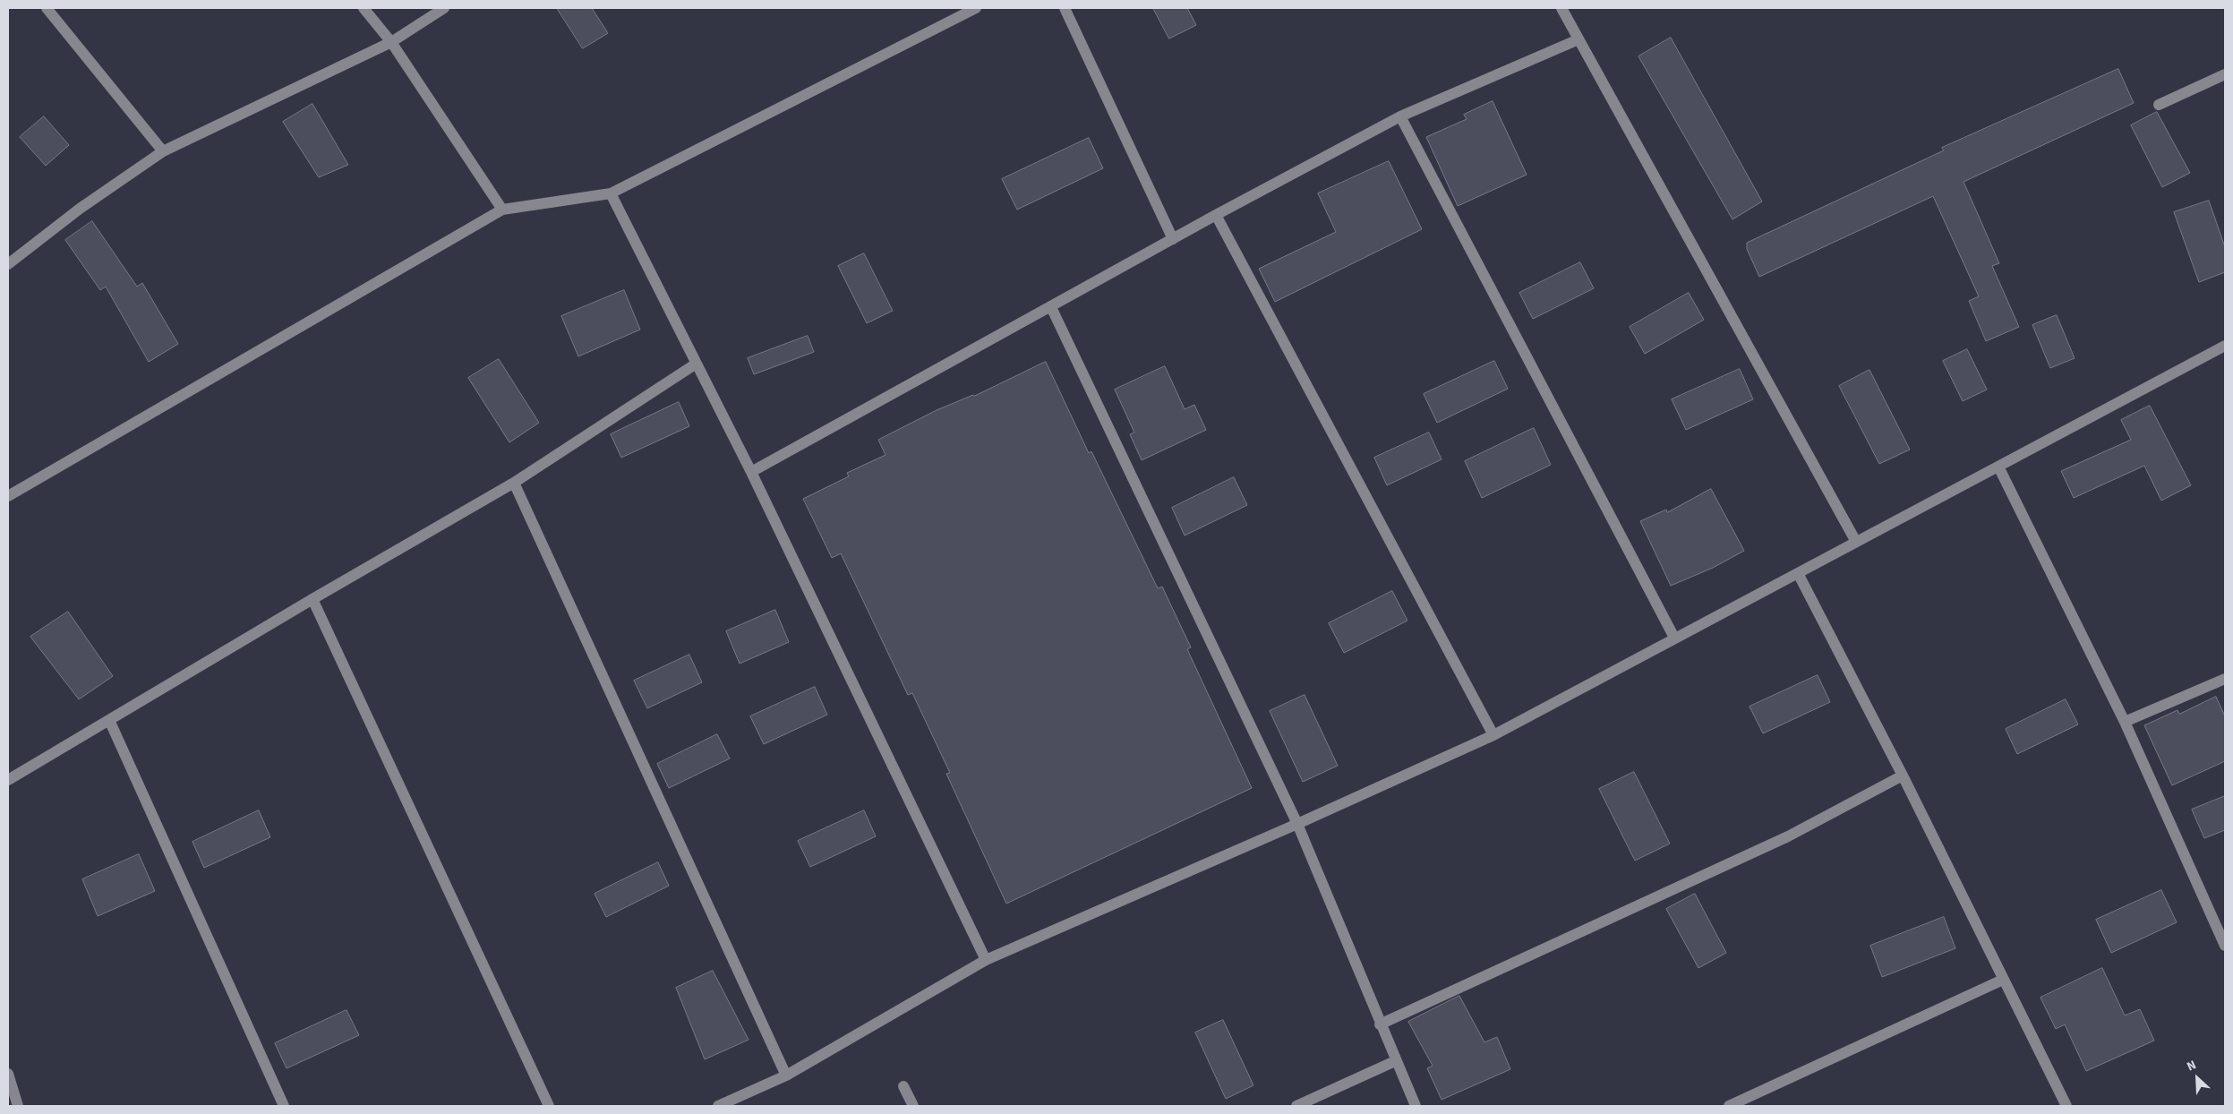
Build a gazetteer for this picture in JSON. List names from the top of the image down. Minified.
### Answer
{"north":"top left"}
